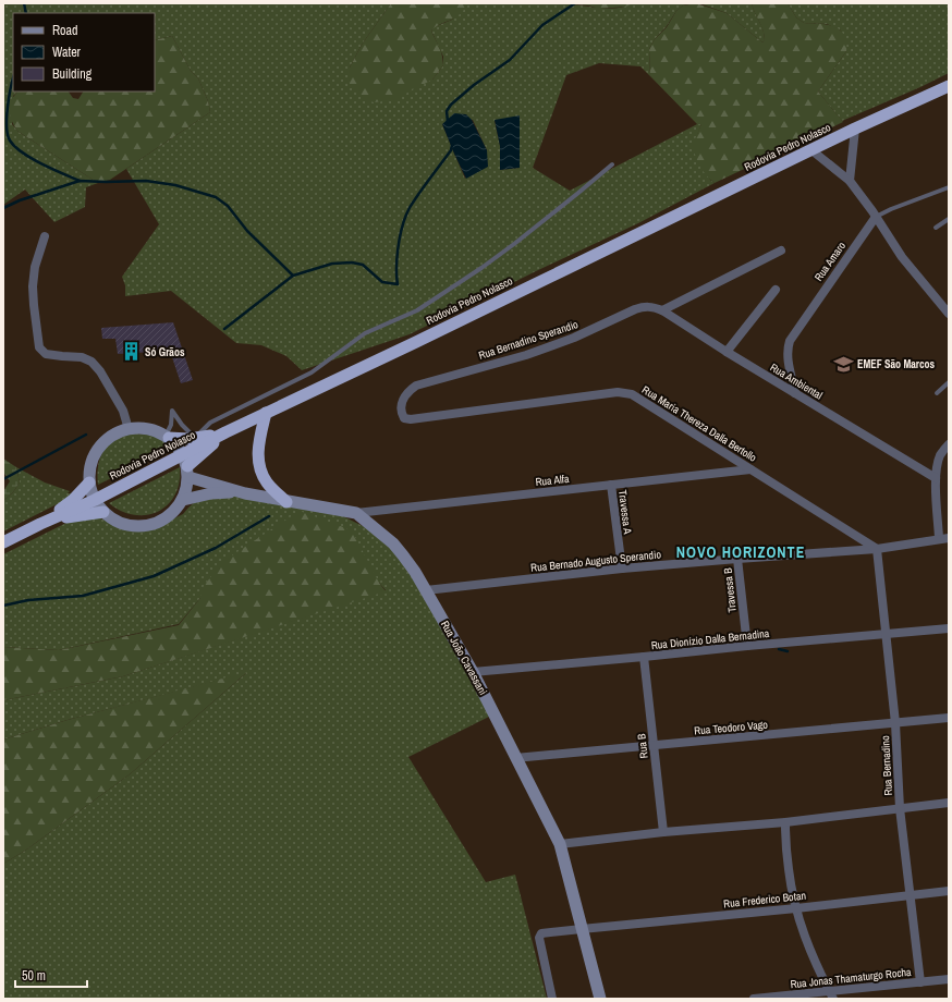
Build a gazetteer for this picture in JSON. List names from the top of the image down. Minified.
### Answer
{"streets":{"highway":["Rodovia Pedro Nolasco"],"main road":["Rua João Cavassani"],"street":["Rua Amaro","Rua Bernadino Sperandio","Rua Ambiental","Rua Maria Thereza Dalla Bertollo","Rua Alfa","Travessa A","Rua Bernado Augusto Sperandio","Travessa B","Rua Dionízio Dalla Bernadina","Rua Teodoro Vago","Rua B","Rua Bernadino","Rua Frederico Botan","Rua Jonas Thamaturgo Rocha"]},"crossings":[["Rua Amaro","Rua Ambiental"],["Rua Bernadino Sperandio","Rua Ambiental"],["Rua Bernadino Sperandio","Rua Maria Thereza Dalla Bertollo"],["Rua Maria Thereza Dalla Bertollo","Rua Alfa"],["Rua Maria Thereza Dalla Bertollo","Rua Bernado Augusto Sperandio"],["Rua Maria Thereza Dalla Bertollo","Rua Bernadino"],["Rua Alfa","Travessa A"],["Rua Alfa","Rua João Cavassani"],["Travessa A","Rua Bernado Augusto Sperandio"],["Rua Bernado Augusto Sperandio","Travessa B"],["Rua Bernado Augusto Sperandio","Rua João Cavassani"],["Rua Bernado Augusto Sperandio","Rua Bernadino"],["Travessa B","Rua Dionízio Dalla Bernadina"],["Rua Dionízio Dalla Bernadina","Rua João Cavassani"],["Rua Dionízio Dalla Bernadina","Rua B"],["Rua Dionízio Dalla Bernadina","Rua Bernadino"],["Rua João Cavassani","Rua Teodoro Vago"],["Rua João Cavassani","Rua Frederico Botan"],["Rua Teodoro Vago","Rua B"],["Rua Teodoro Vago","Rua Bernadino"],["Rua Bernadino","Rua Frederico Botan"],["Rua Bernadino","Rua Jonas Thamaturgo Rocha"]],"districts":["NOVO HORIZONTE"],"places":{"building":["Só Grãos"],"school or university":["EMEF São Marcos"]},"legend":["Road","Water","Building"],"scale_bar":"50 m"}
